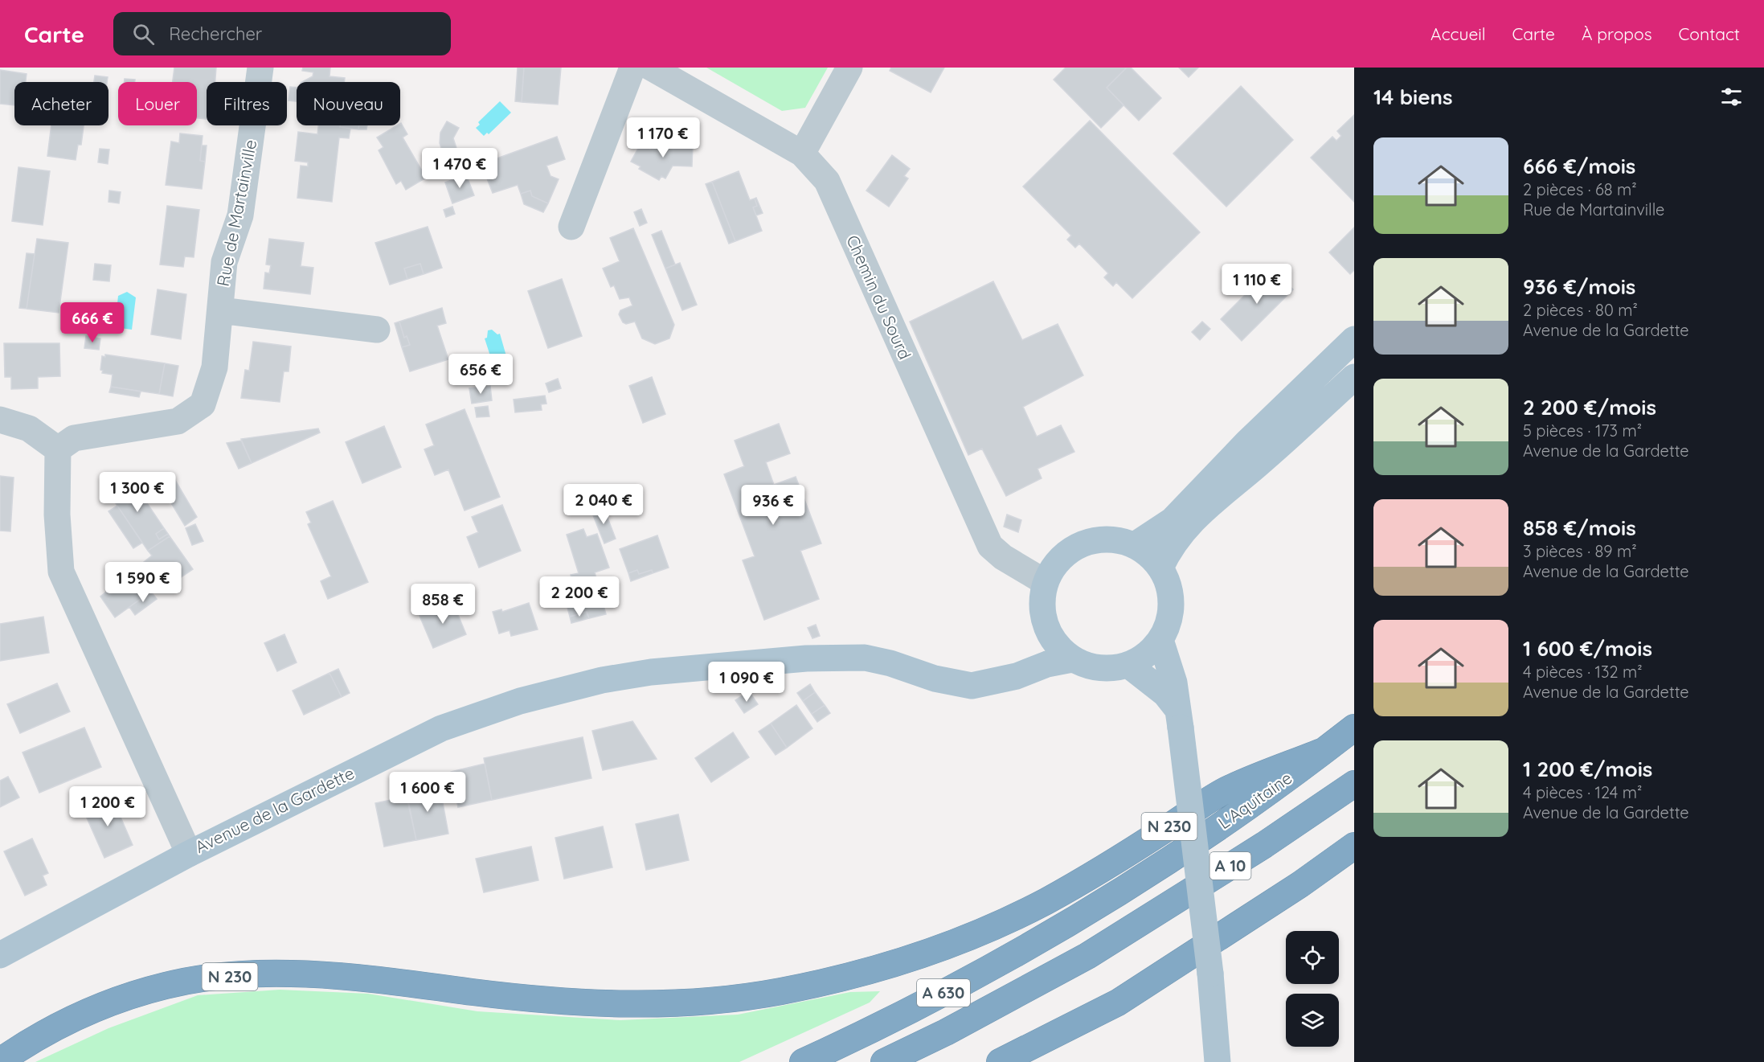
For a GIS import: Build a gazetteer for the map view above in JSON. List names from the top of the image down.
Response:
{
  "streets": {
    "highway": [
      "L'Aquitaine",
      "N 230",
      "A 10",
      "A 630"
    ],
    "main road": ["Avenue de la Gardette"],
    "street": ["Rue de Martainville", "Chemin du Sourd"]
  },
  "crossings": [
    ["Chemin du Sourd", "Avenue de la Gardette"],
    ["L'Aquitaine", "N 230"],
    ["L'Aquitaine", "A 630"],
    ["A 10", "A 630"]
  ],
  "page": {
    "header": "Carte",
    "search": "Rechercher",
    "nav": [
      "Accueil",
      "Carte",
      "À propos",
      "Contact"
    ],
    "heading": "14 biens",
    "chip": [
      "Acheter",
      "Louer",
      "Filtres",
      "Nouveau"
    ],
    "price": [
      "1 170 €",
      "1 470 €",
      "1 110 €",
      "666 €",
      "656 €",
      "1 300 €",
      "2 040 €",
      "936 €",
      "1 590 €",
      "2 200 €",
      "858 €",
      "1 090 €",
      "1 600 €",
      "1 200 €"
    ],
    "list": [
      {
        "name": "666 €/mois",
        "note": "2 pièces · 68 m² · Rue de Martainville"
      },
      {
        "name": "936 €/mois",
        "note": "2 pièces · 80 m² · Avenue de la Gardette"
      },
      {
        "name": "2 200 €/mois",
        "note": "5 pièces · 173 m² · Avenue de la Gardette"
      },
      {
        "name": "858 €/mois",
        "note": "3 pièces · 89 m² · Avenue de la Gardette"
      },
      {
        "name": "1 600 €/mois",
        "note": "4 pièces · 132 m² · Avenue de la Gardette"
      },
      {
        "name": "1 200 €/mois",
        "note": "4 pièces · 124 m² · Avenue de la Gardette"
      }
    ]
  }
}
